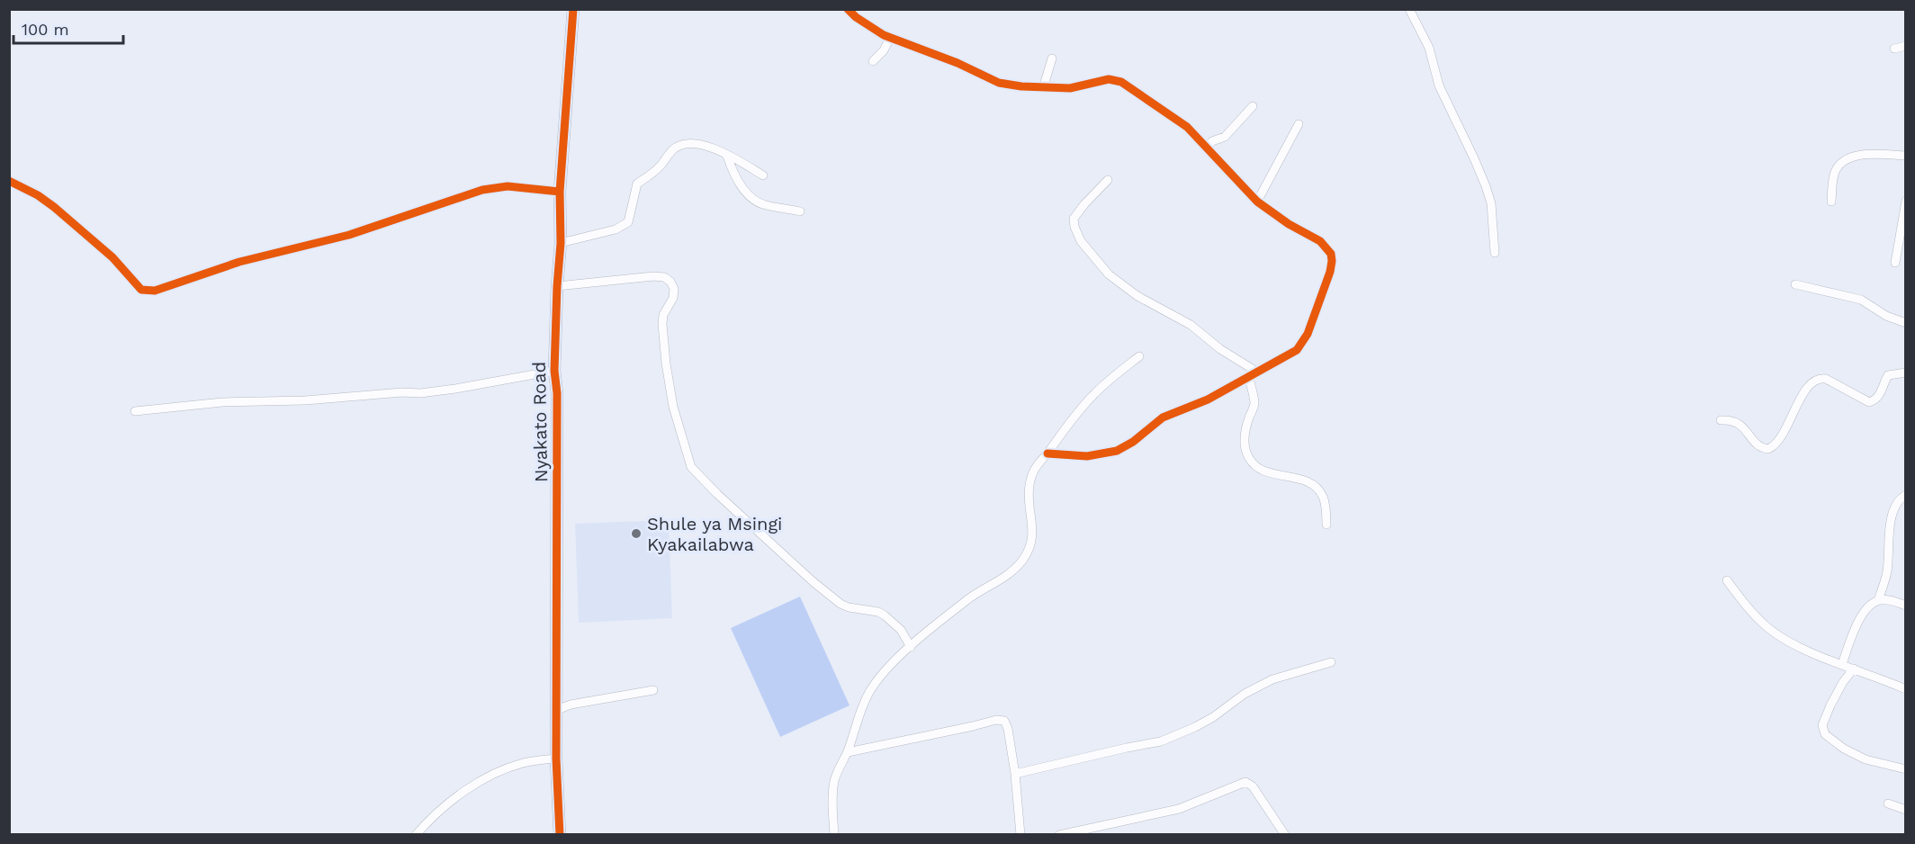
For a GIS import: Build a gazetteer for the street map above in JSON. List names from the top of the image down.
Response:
{
  "streets": {
    "street": ["Nyakato Road"]
  },
  "places": ["Shule ya Msingi Kyakailabwa"],
  "scale_bar": "100 m"
}
